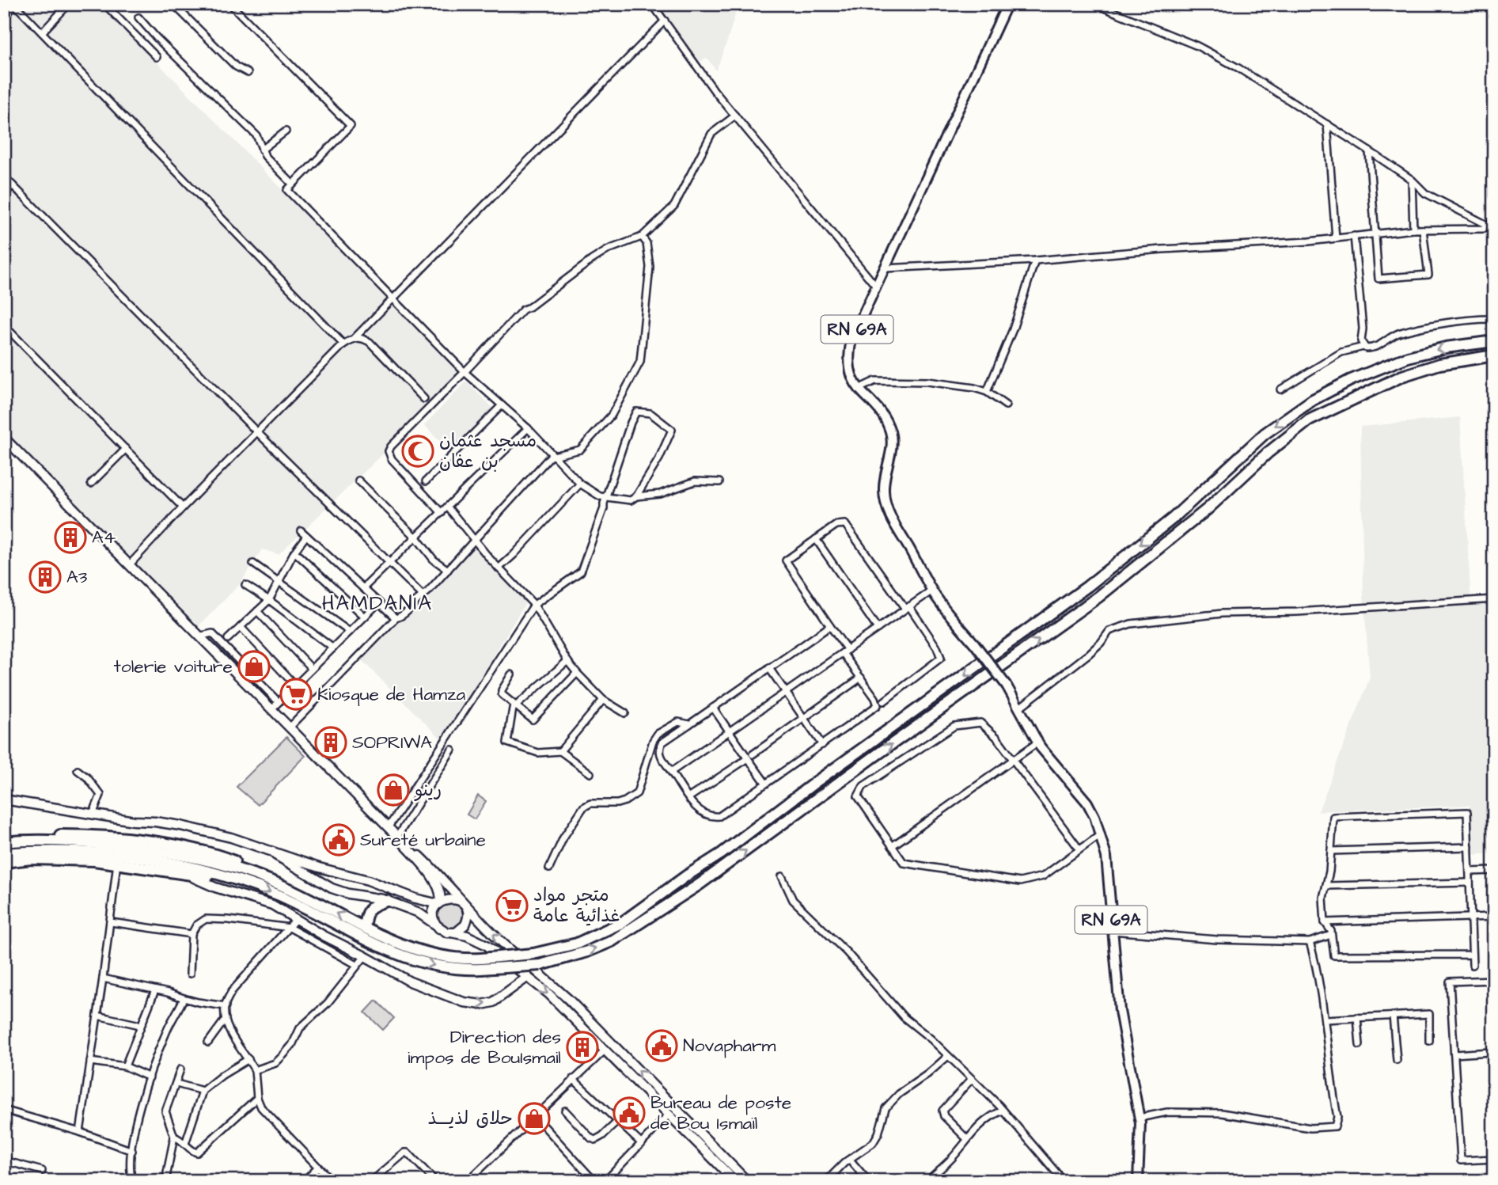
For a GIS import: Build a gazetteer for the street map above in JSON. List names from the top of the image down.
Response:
{
  "streets": {
    "main road": ["RN 69A"]
  },
  "districts": ["HAMDANIA"],
  "places": {
    "mosque": ["مسجد عثمان بن عفان"],
    "building": [
      "A4",
      "A3",
      "SOPRIWA",
      "Direction des impos de BouIsmail"
    ],
    "shop": ["tolerie voiture", "رينو", "حلاق لذيـــذ"],
    "supermarket": ["Kiosque de Hamza", "متجر مواد غذائية عامة"],
    "public building": ["Sureté urbaine", "Novapharm", "Bureau de poste de Bou Ismaïl"]
  }
}
